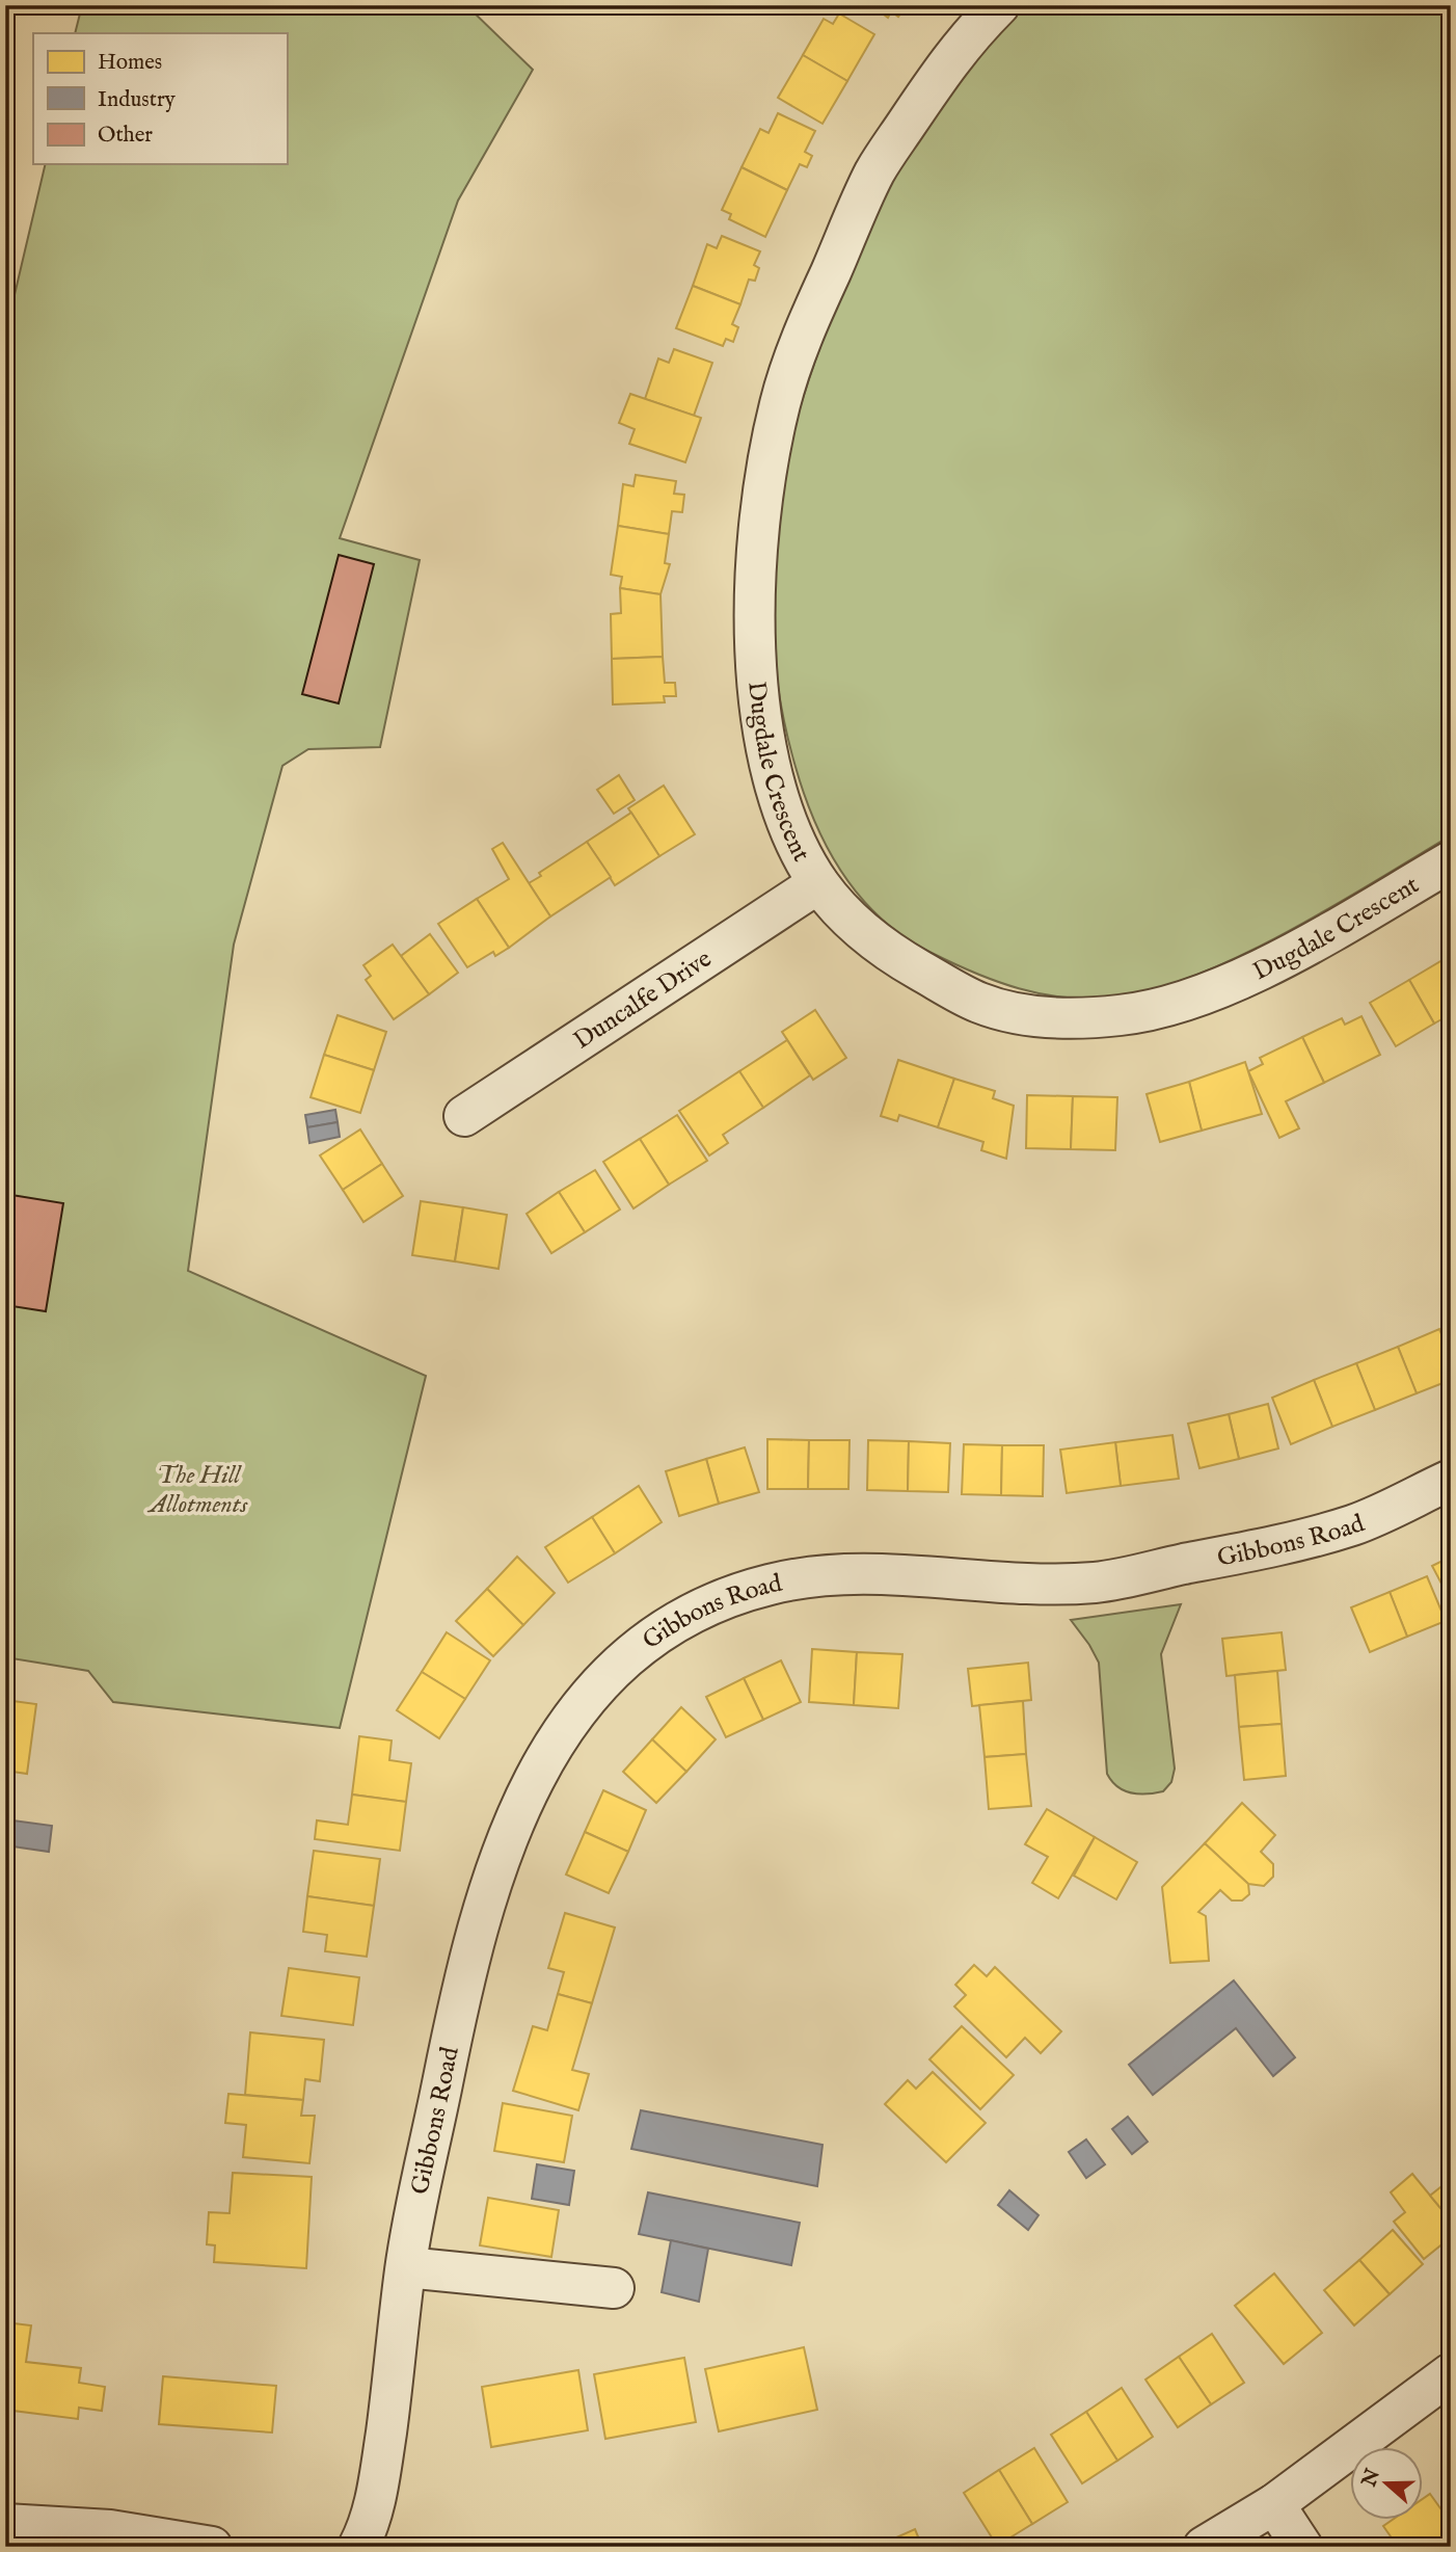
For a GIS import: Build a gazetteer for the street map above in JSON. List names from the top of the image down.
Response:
{
  "streets": {
    "street": ["Dugdale Crescent", "Duncalfe Drive", "Gibbons Road"]
  },
  "crossings": [
    ["Dugdale Crescent", "Duncalfe Drive"]
  ],
  "parks": ["The Hill Allotments"],
  "legend": ["Homes", "Industry", "Other"],
  "north": "left"
}
